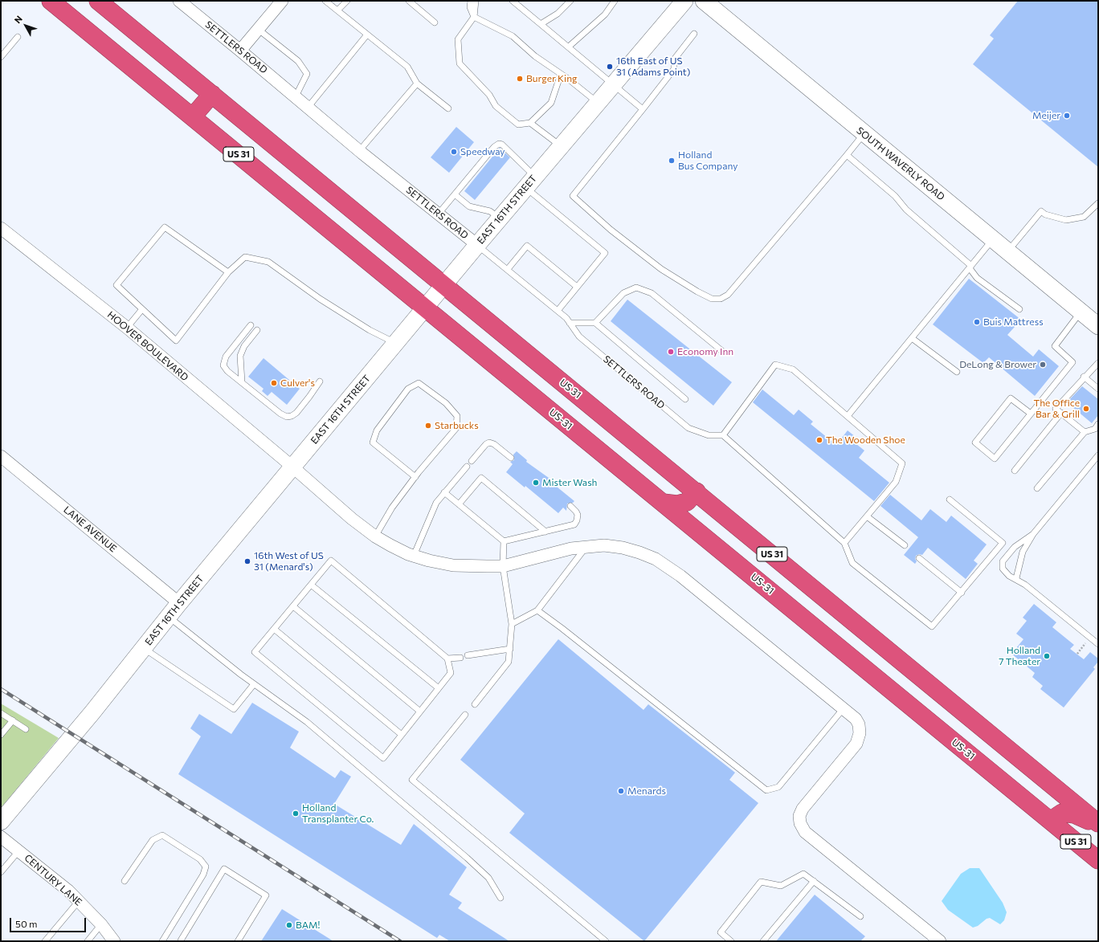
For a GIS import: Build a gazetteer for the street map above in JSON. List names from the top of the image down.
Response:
{
  "streets": {
    "highway": ["US 31", "US-31"],
    "main road": ["SOUTH WAVERLY ROAD", "EAST 16TH STREET"],
    "street": [
      "SETTLERS ROAD",
      "HOOVER BOULEVARD",
      "LANE AVENUE",
      "CENTURY LANE"
    ]
  },
  "crossings": [
    ["SETTLERS ROAD", "EAST 16TH STREET"],
    ["US 31", "EAST 16TH STREET"],
    ["US 31", "US-31"],
    ["EAST 16TH STREET", "HOOVER BOULEVARD"],
    ["EAST 16TH STREET", "US-31"],
    ["EAST 16TH STREET", "LANE AVENUE"]
  ],
  "places": [
    "16th East of US 31 (Adams Point)",
    "Burger King",
    "Meijer",
    "Speedway",
    "Holland Bus Company",
    "Buis Mattress",
    "Economy Inn",
    "DeLong & Brower",
    "Culver's",
    "The Office Bar & Grill",
    "Starbucks",
    "The Wooden Shoe",
    "Mister Wash",
    "16th West of US 31 (Menard's)",
    "Holland 7 Theater",
    "Menards",
    "Holland Transplanter Co.",
    "BAM!"
  ],
  "scale_bar": "50 m",
  "north": "top left"
}
